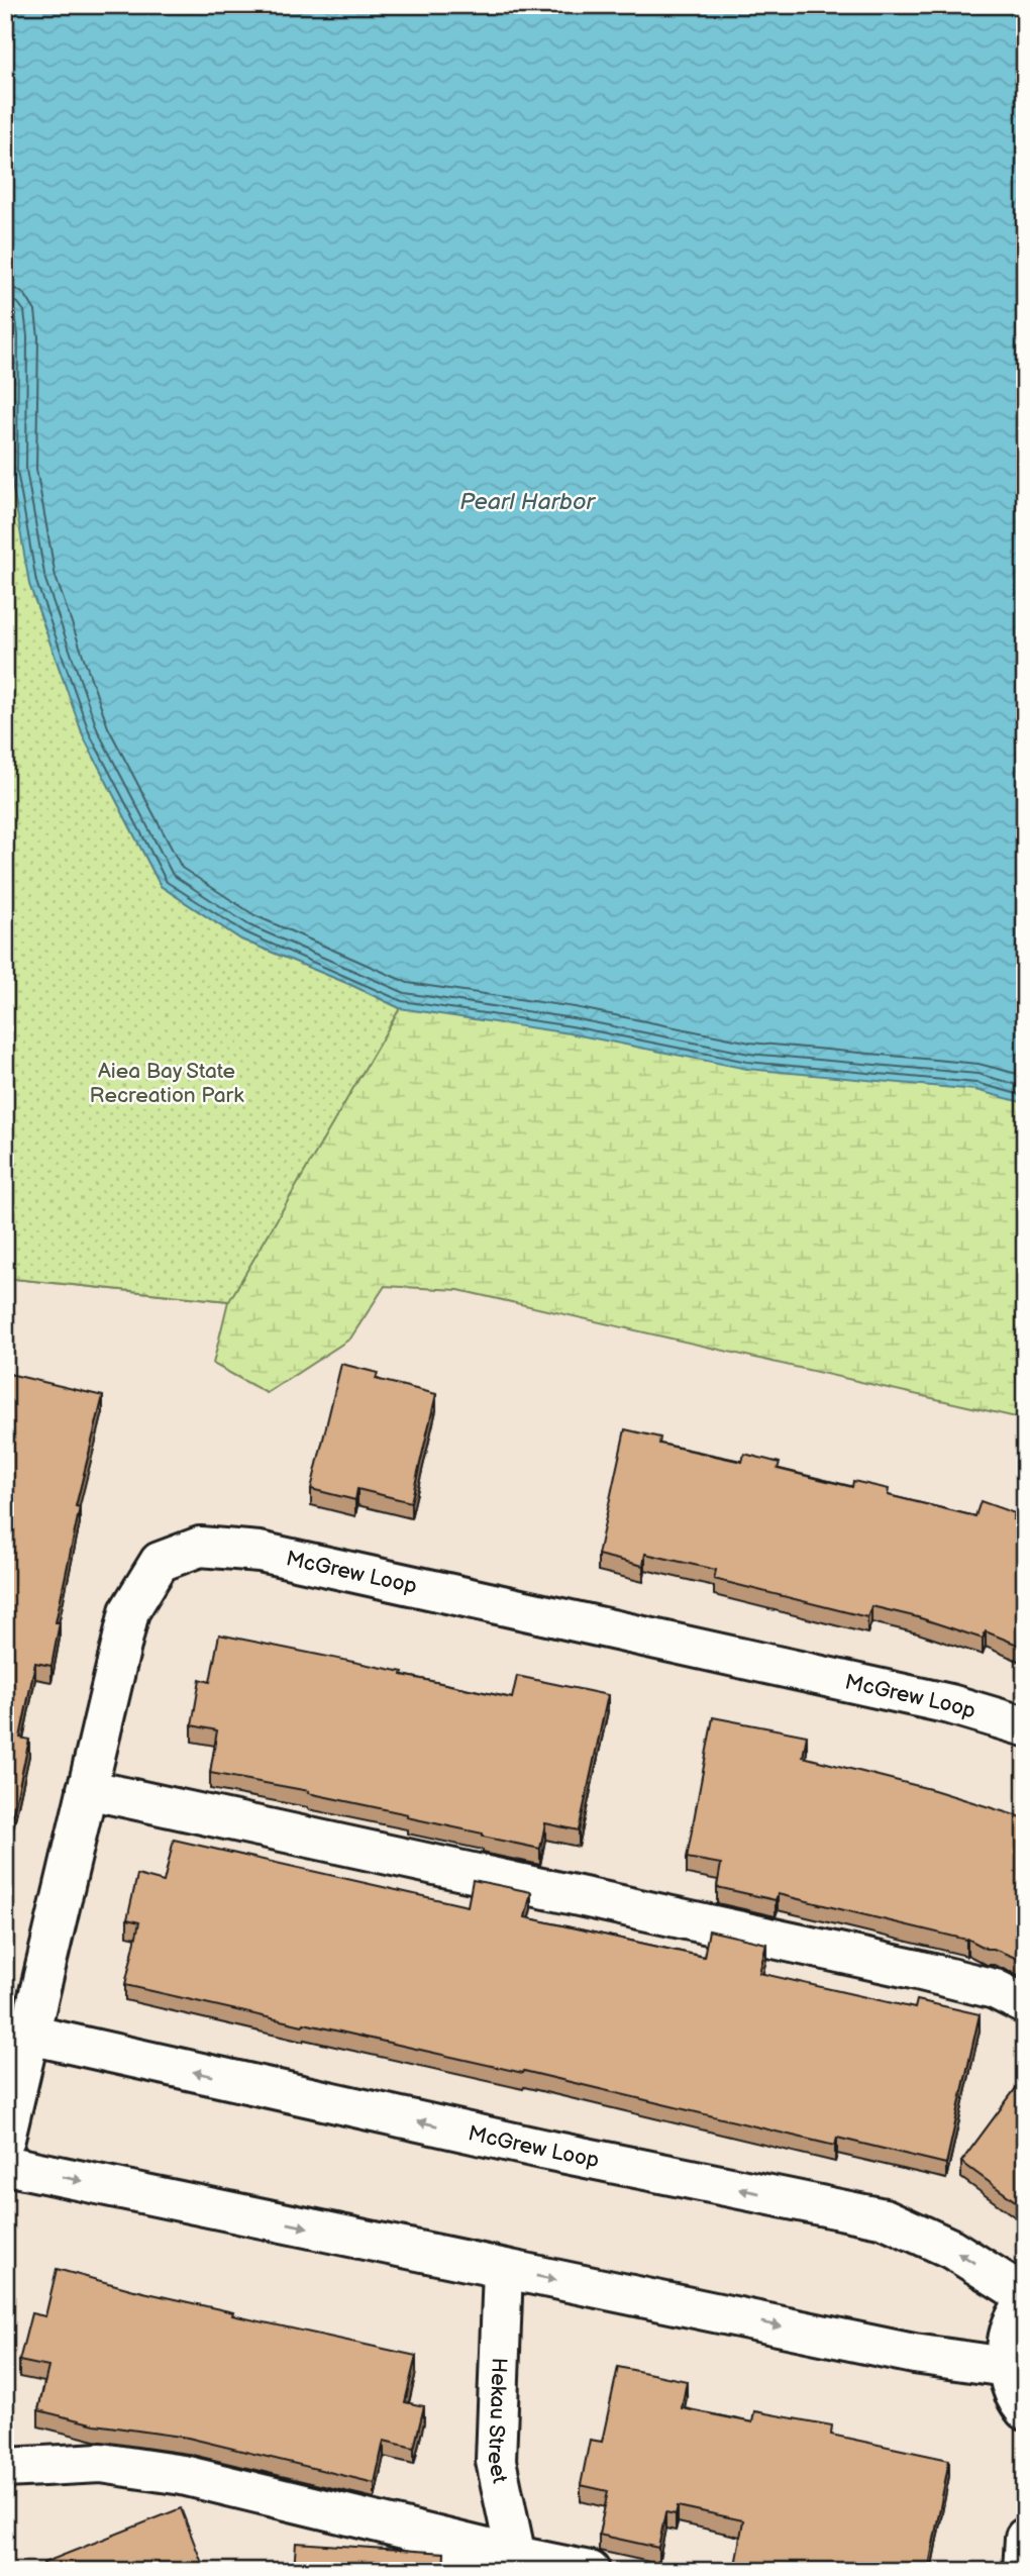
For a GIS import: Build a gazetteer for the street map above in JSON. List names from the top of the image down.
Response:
{
  "streets": {
    "street": ["McGrew Loop", "Hekau Street"]
  },
  "water": ["Pearl Harbor"],
  "parks": ["Aiea Bay State Recreation Park"]
}
